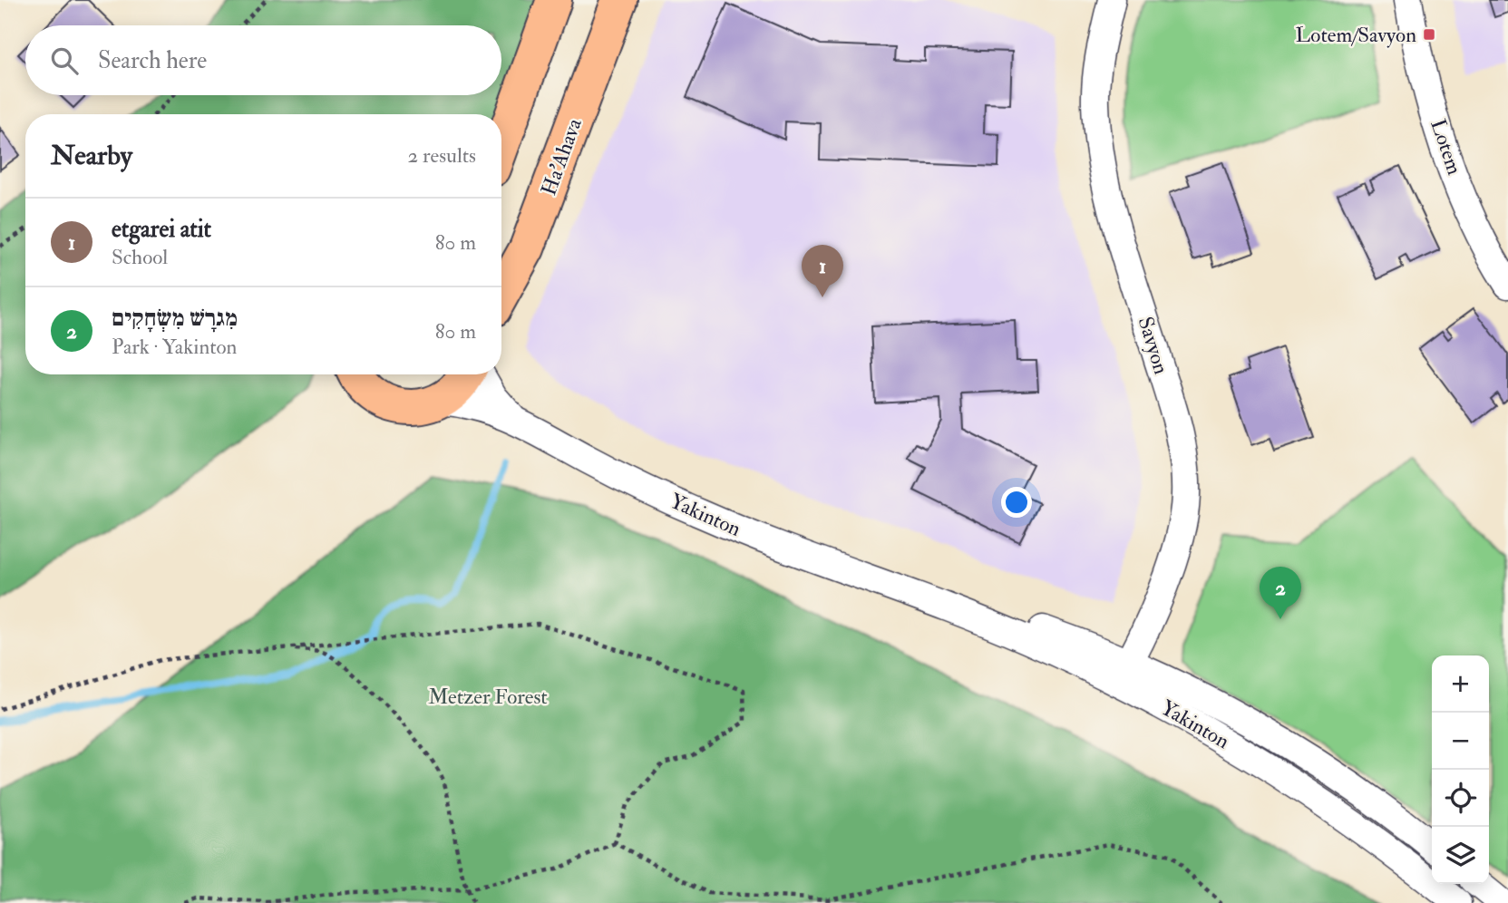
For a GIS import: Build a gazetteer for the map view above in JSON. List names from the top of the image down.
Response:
{
  "streets": {
    "main road": ["Ha'Ahava"],
    "street": ["Lotem", "Savyon", "Yakinton"]
  },
  "crossings": [
    ["Savyon", "Yakinton"]
  ],
  "parks": ["Metzer Forest"],
  "places": {
    "transit": ["Lotem/Savyon"]
  },
  "page": {
    "search": "Search here",
    "heading": ["Nearby", "2 results"],
    "list": [
      {
        "mark": "1",
        "name": "etgarei atit",
        "note": "School",
        "value": "80 m"
      },
      {
        "mark": "2",
        "name": "מִגרָשׁ מִשְׂחָקִים",
        "note": "Park · Yakinton",
        "value": "80 m"
      }
    ],
    "pins": ["1", "2"],
    "map_buttons": ["+", "−"]
  }
}
